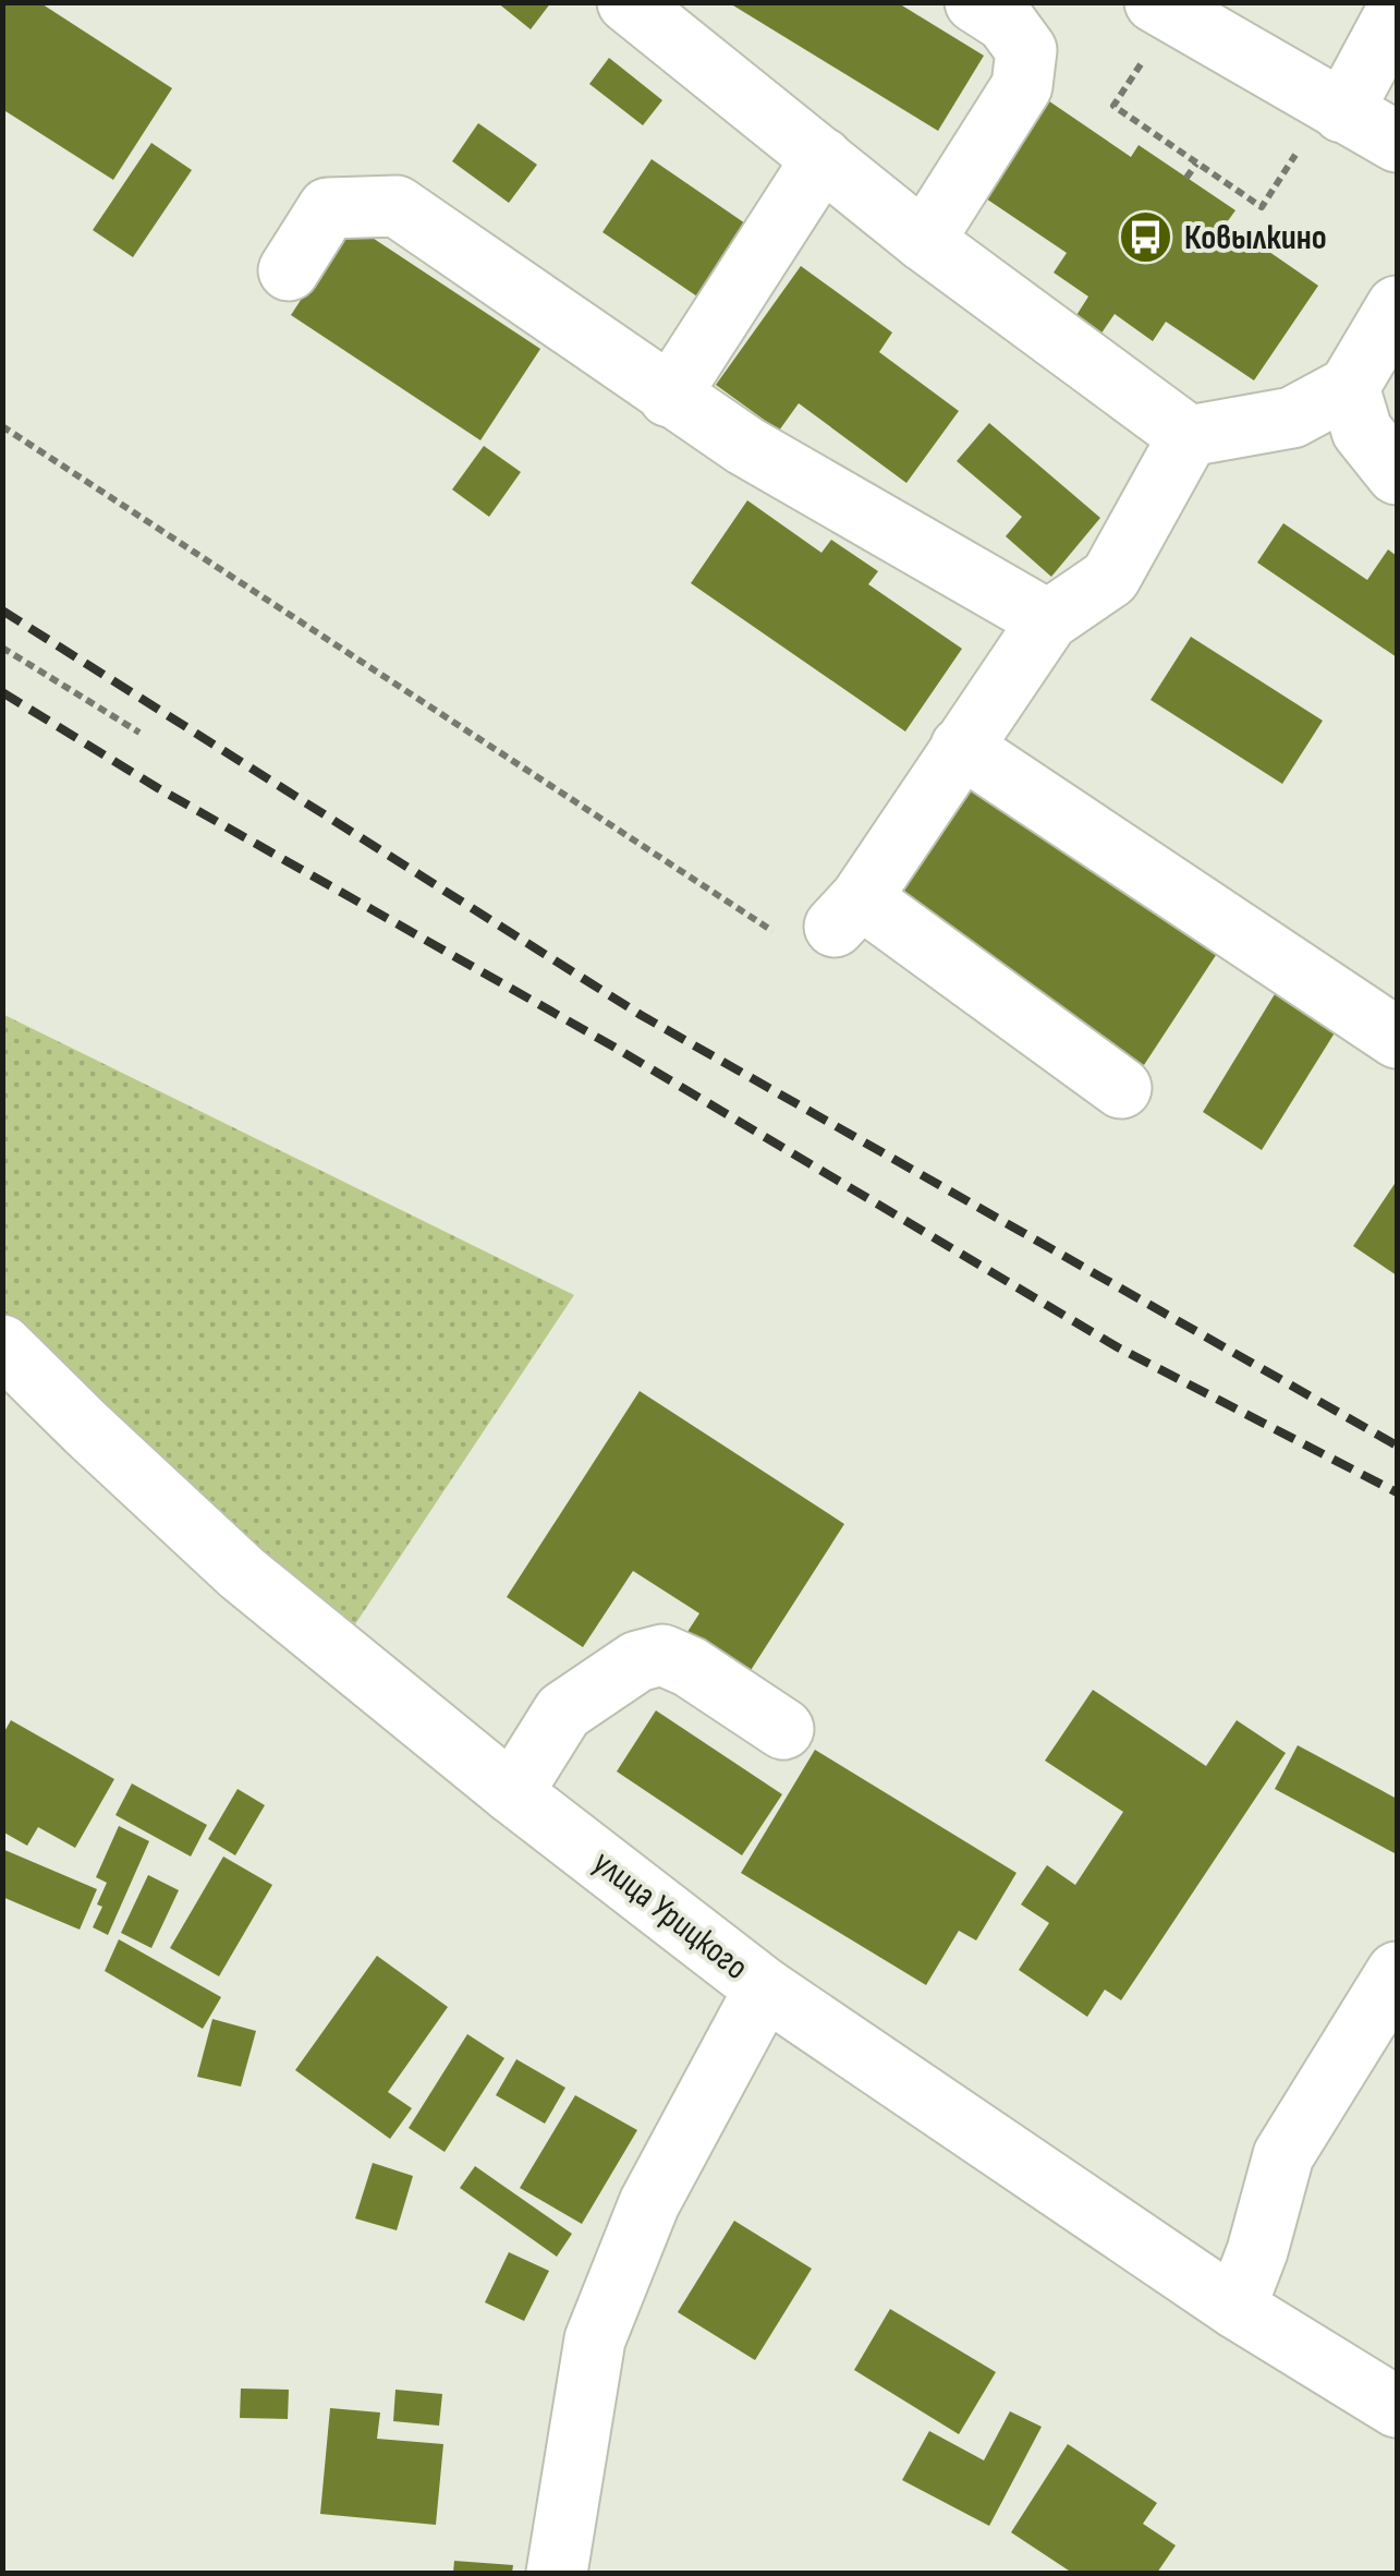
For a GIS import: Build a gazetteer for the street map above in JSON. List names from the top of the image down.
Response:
{
  "streets": {
    "street": ["улица Урицкого"]
  },
  "places": {
    "bus stop": ["Ковылкино"]
  }
}
